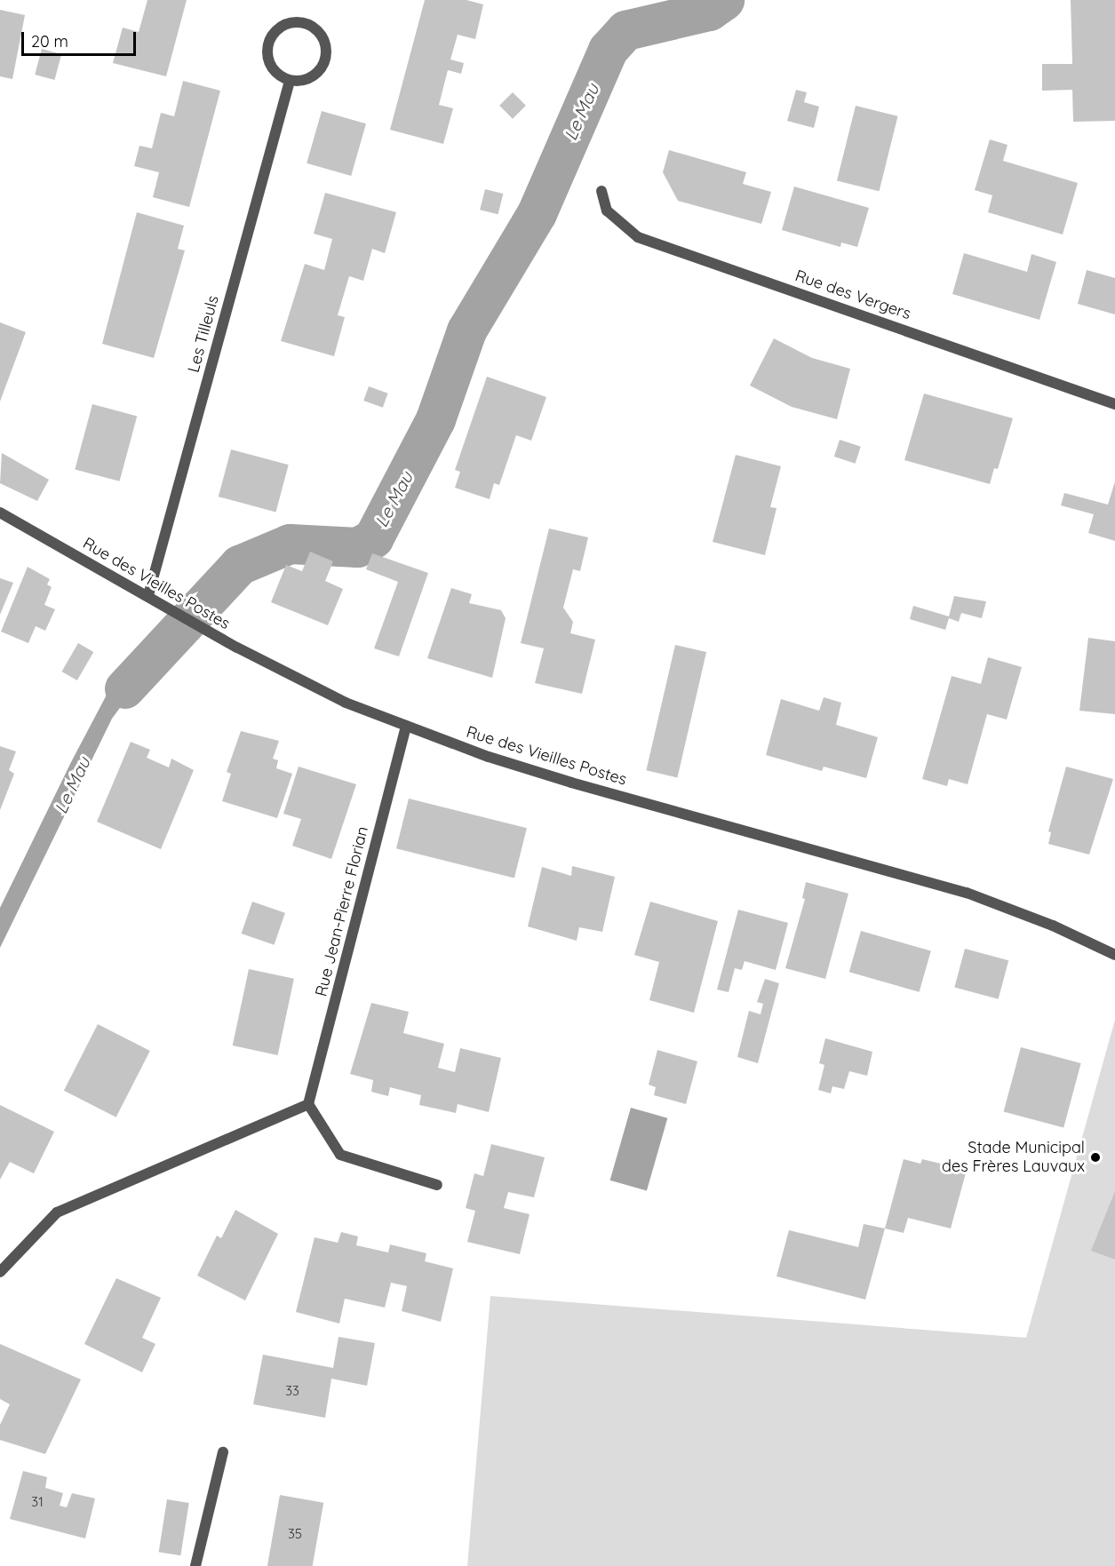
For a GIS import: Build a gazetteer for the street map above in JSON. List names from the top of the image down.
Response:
{
  "streets": {
    "street": [
      "Rue des Vergers",
      "Les Tilleuls",
      "Rue des Vieilles Postes",
      "Rue Jean-Pierre Florian"
    ]
  },
  "crossings": [
    ["Les Tilleuls", "Rue des Vieilles Postes"],
    ["Rue des Vieilles Postes", "Rue Jean-Pierre Florian"]
  ],
  "water": ["Le Mau"],
  "places": ["Stade Municipal des Frères Lauvaux"],
  "house_numbers": ["33", "31", "35"],
  "scale_bar": "20 m"
}
